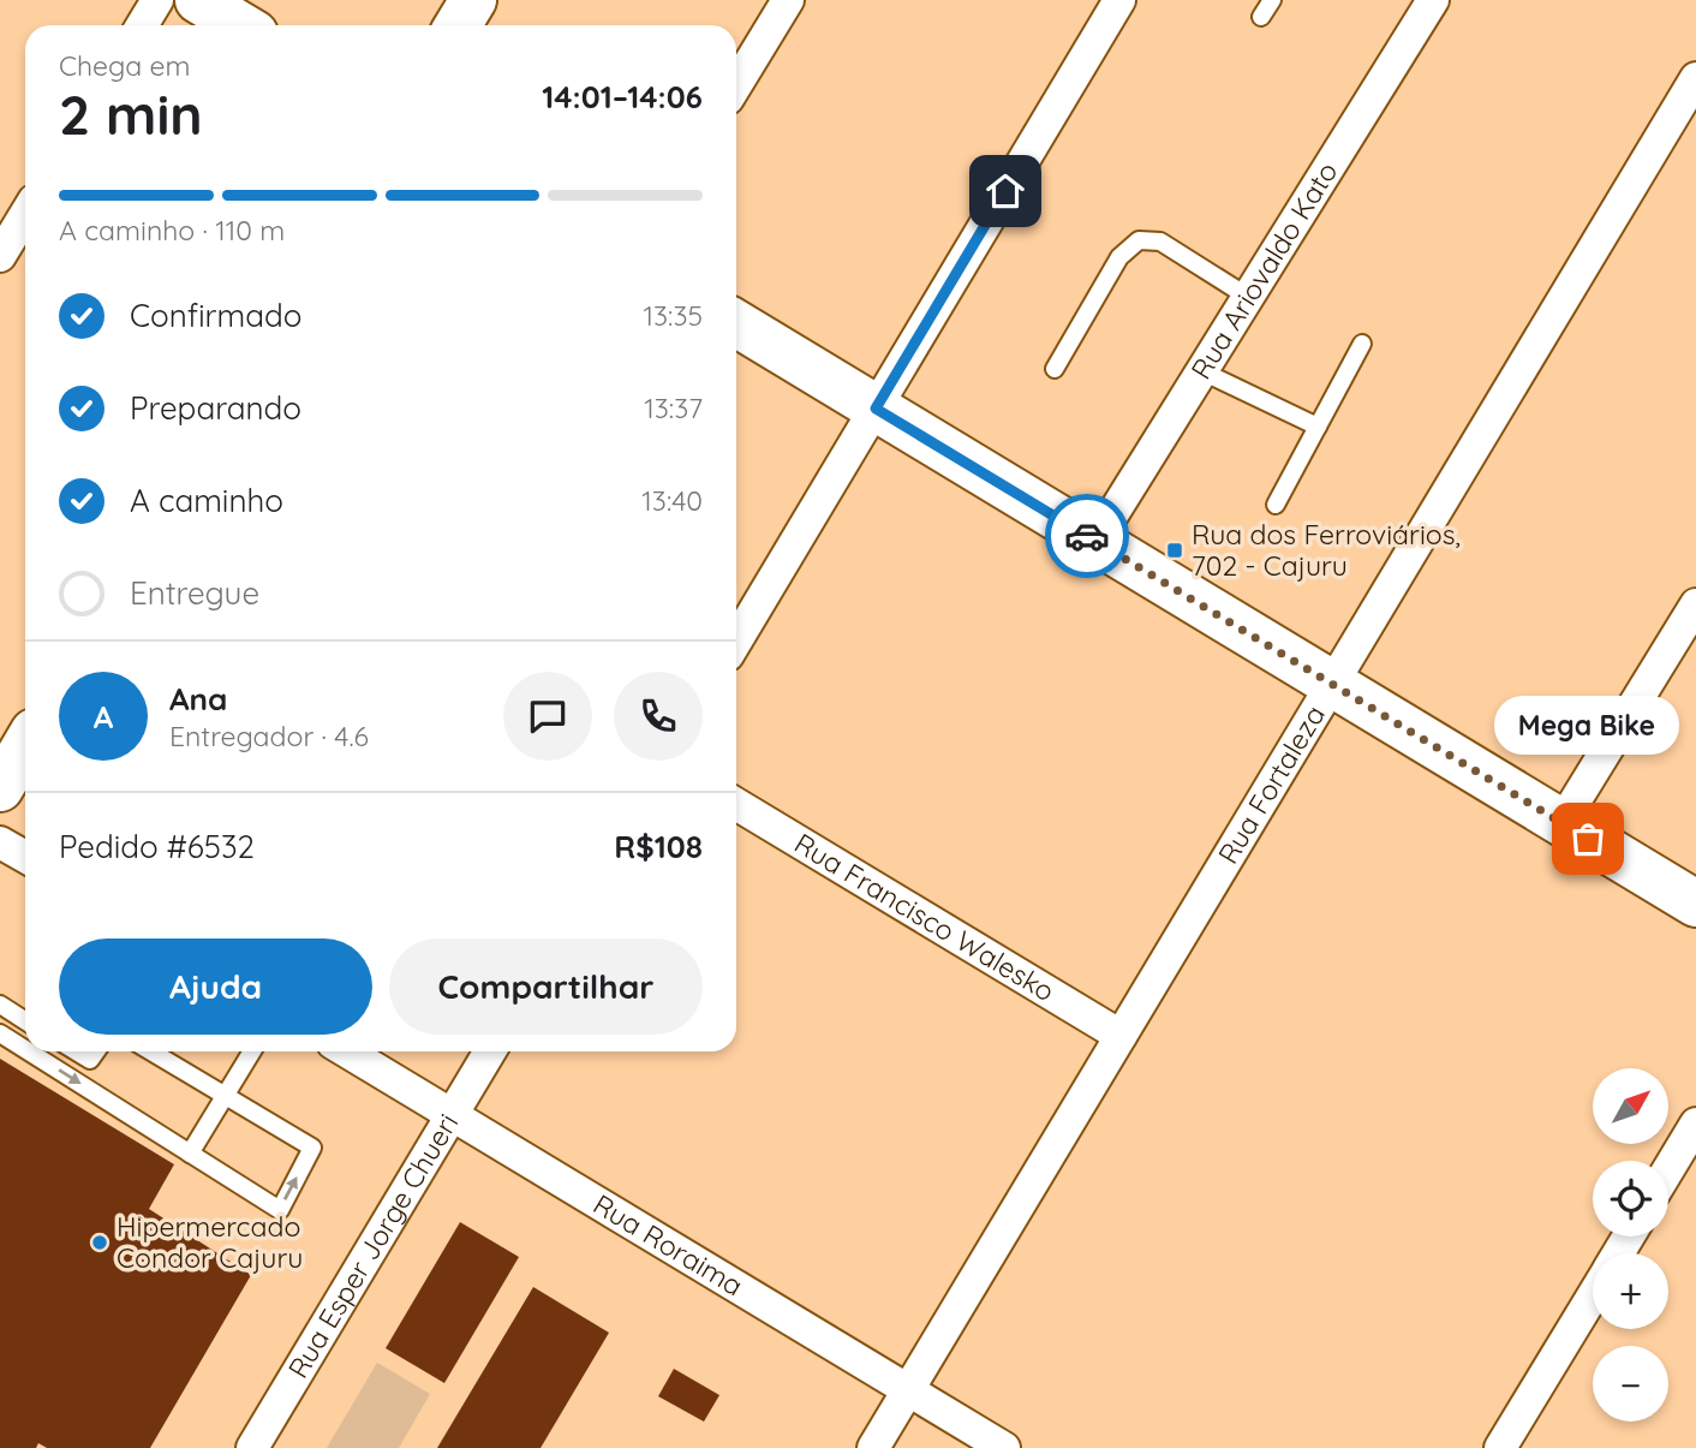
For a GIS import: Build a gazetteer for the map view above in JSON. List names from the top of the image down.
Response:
{
  "streets": {
    "street": [
      "Rua Ariovaldo Kato",
      "Rua Fortaleza",
      "Rua Francisco Walesko",
      "Rua Esper Jorge Chueri",
      "Rua Roraima"
    ]
  },
  "crossings": [
    ["Rua Fortaleza", "Rua Francisco Walesko"],
    ["Rua Fortaleza", "Rua Roraima"],
    ["Rua Esper Jorge Chueri", "Rua Roraima"]
  ],
  "places": {
    "transit": ["Rua dos Ferroviários, 702 - Cajuru"],
    "other": ["Mega Bike", "Hipermercado Condor Cajuru"]
  },
  "north": "top right",
  "page": {
    "heading": ["2 min", "Chega em", "14:01–14:06"],
    "panel": [
      "Ana",
      "Entregador · 4.6",
      "Pedido #6532",
      "R$108"
    ],
    "bar": "A caminho · 110 m",
    "list": [
      ["Confirmado", "13:35"],
      ["Preparando", "13:37"],
      ["A caminho", "13:40"],
      "Entregue"
    ],
    "round": "A",
    "bubble": "Mega Bike",
    "buttons": ["Ajuda", "Compartilhar"],
    "map_buttons": ["+", "−"]
  }
}
